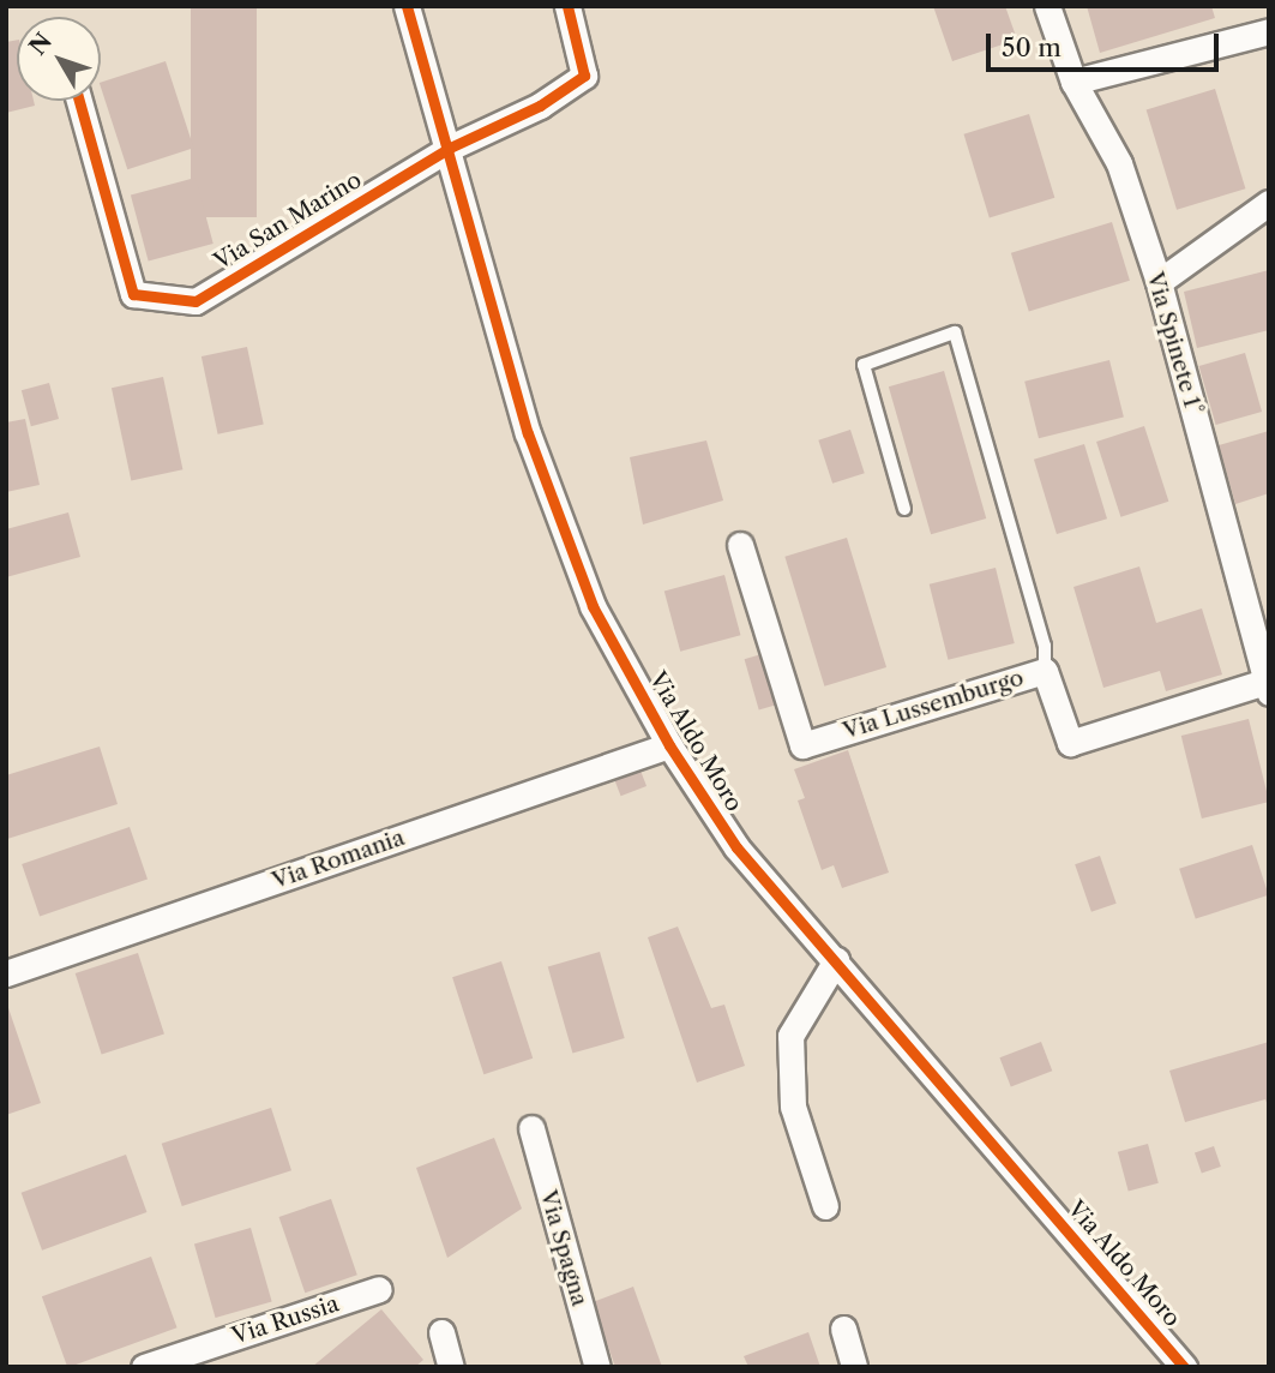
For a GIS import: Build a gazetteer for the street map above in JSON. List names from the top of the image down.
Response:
{
  "streets": {
    "street": [
      "Via San Marino",
      "Via Spinete 1°",
      "Via Lussemburgo",
      "Via Aldo Moro",
      "Via Romania",
      "Via Spagna",
      "Via Russia"
    ]
  },
  "crossings": [
    ["Via San Marino", "Via Aldo Moro"],
    ["Via Spinete 1°", "Via Lussemburgo"],
    ["Via Aldo Moro", "Via Romania"]
  ],
  "scale_bar": "50 m",
  "north": "top left"
}
